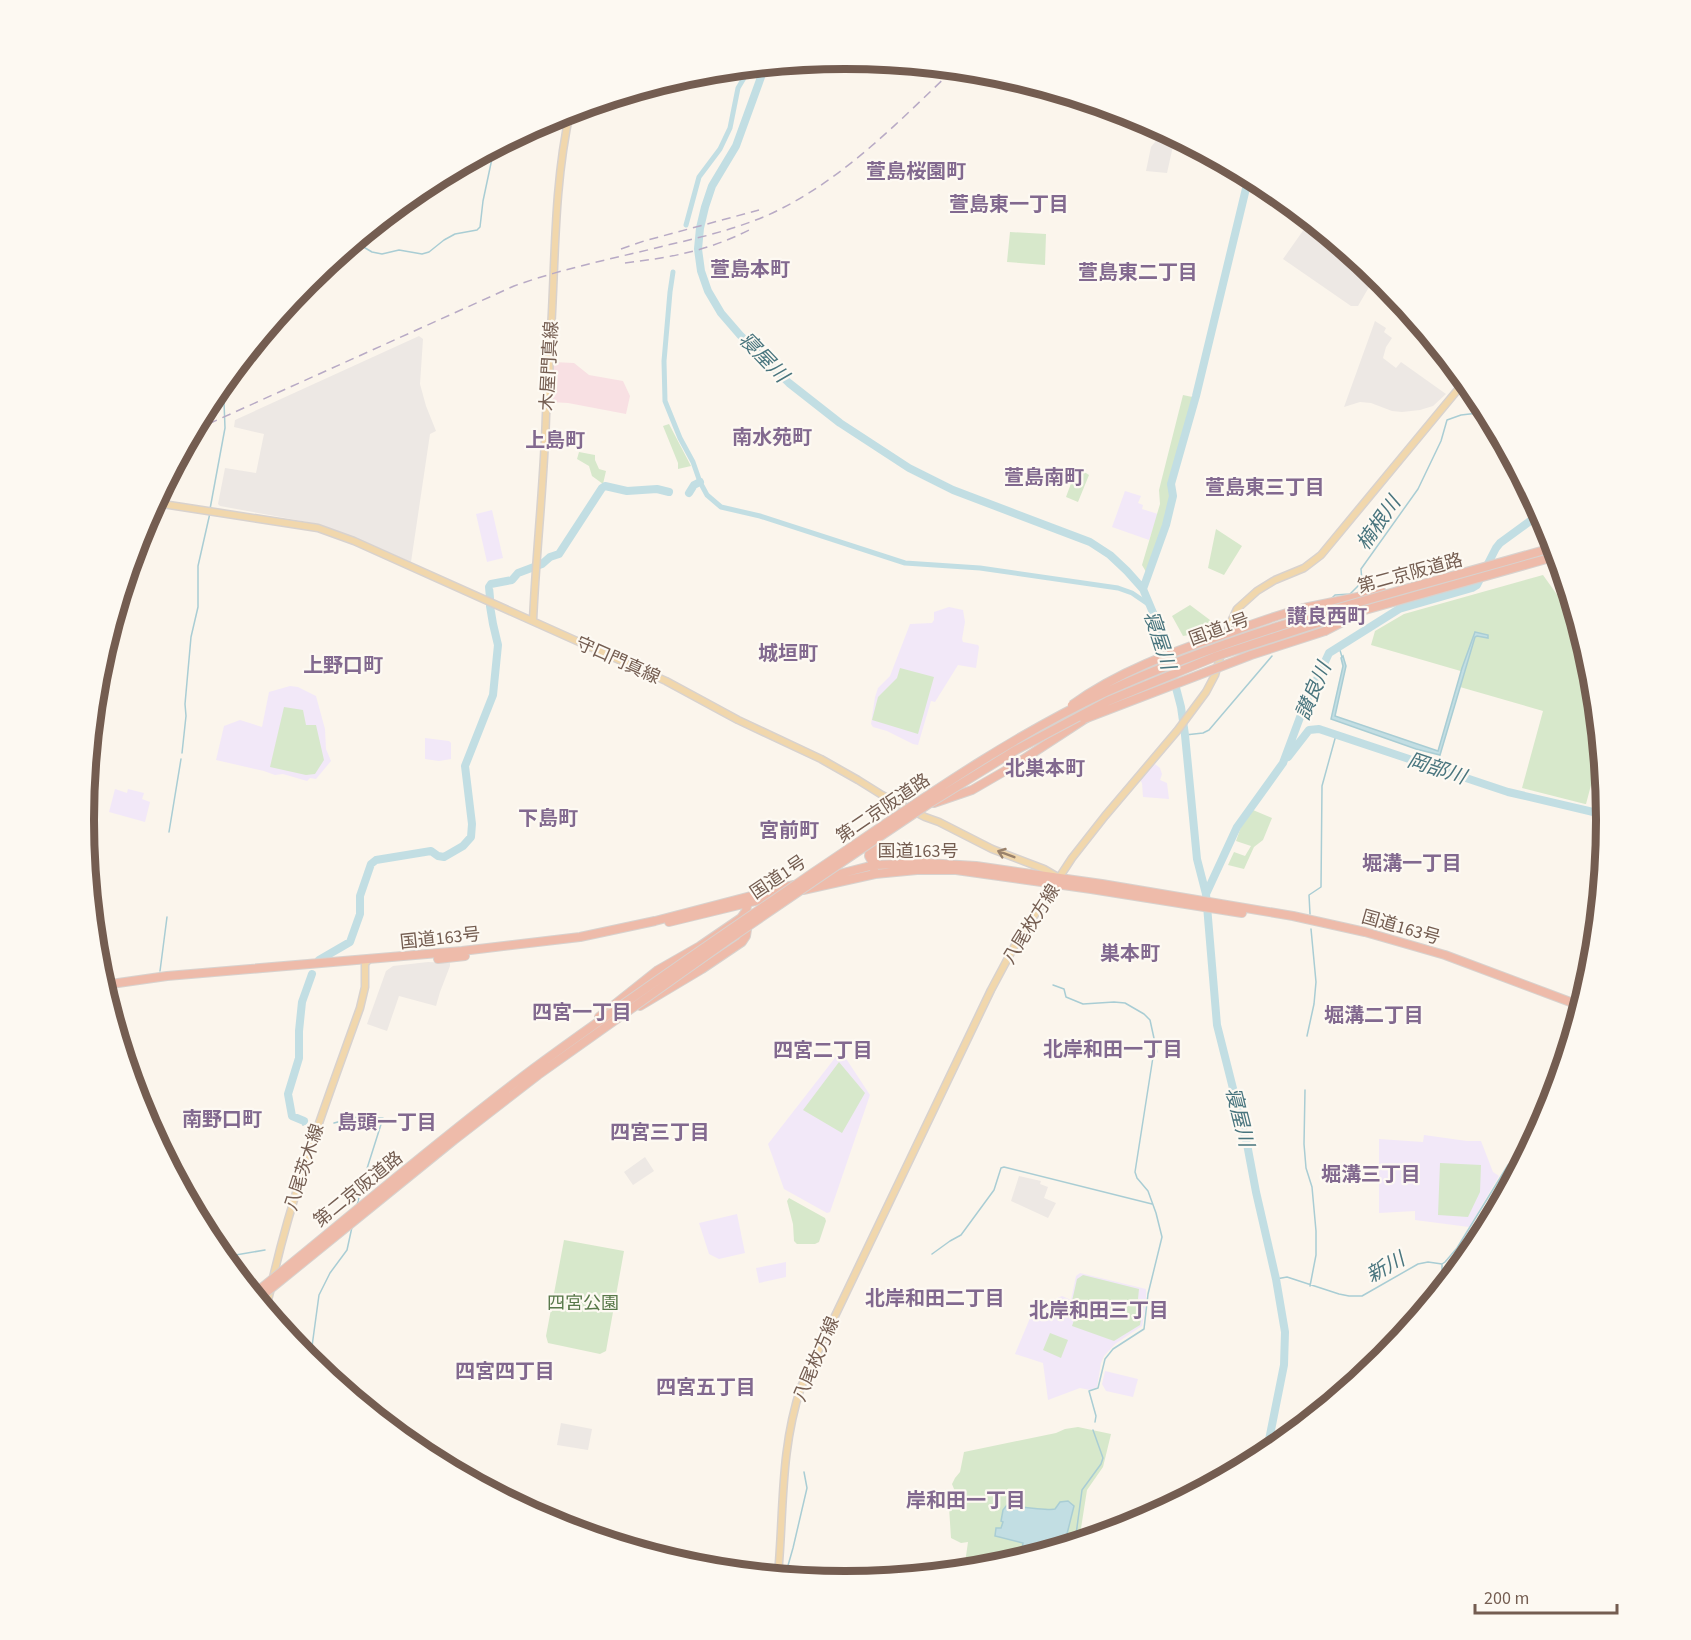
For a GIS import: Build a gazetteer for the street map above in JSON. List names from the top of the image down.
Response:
{
  "streets": {
    "highway": ["第二京阪道路", "国道1号", "国道163号"],
    "main road": [
      "木屋門真線",
      "守口門真線",
      "八尾枚方線",
      "八尾茨木線"
    ]
  },
  "crossings": [
    ["木屋門真線", "守口門真線"],
    ["国道1号", "八尾枚方線"],
    ["国道1号", "八尾茨木線"],
    ["守口門真線", "国道163号"],
    ["国道163号", "八尾枚方線"],
    ["国道163号", "八尾茨木線"]
  ],
  "districts": [
    "萱島桜園町",
    "萱島東一丁目",
    "萱島本町",
    "萱島東二丁目",
    "南水苑町",
    "上島町",
    "萱島南町",
    "萱島東三丁目",
    "讃良西町",
    "城垣町",
    "上野口町",
    "北巣本町",
    "下島町",
    "宮前町",
    "堀溝一丁目",
    "巣本町",
    "四宮一丁目",
    "堀溝二丁目",
    "北岸和田一丁目",
    "四宮二丁目",
    "南野口町",
    "島頭一丁目",
    "四宮三丁目",
    "堀溝三丁目",
    "北岸和田二丁目",
    "北岸和田三丁目",
    "四宮四丁目",
    "四宮五丁目",
    "岸和田一丁目"
  ],
  "water": [
    "寝屋川",
    "楠根川",
    "讃良川",
    "岡部川",
    "新川"
  ],
  "parks": ["四宮公園"],
  "scale_bar": "200 m"
}
